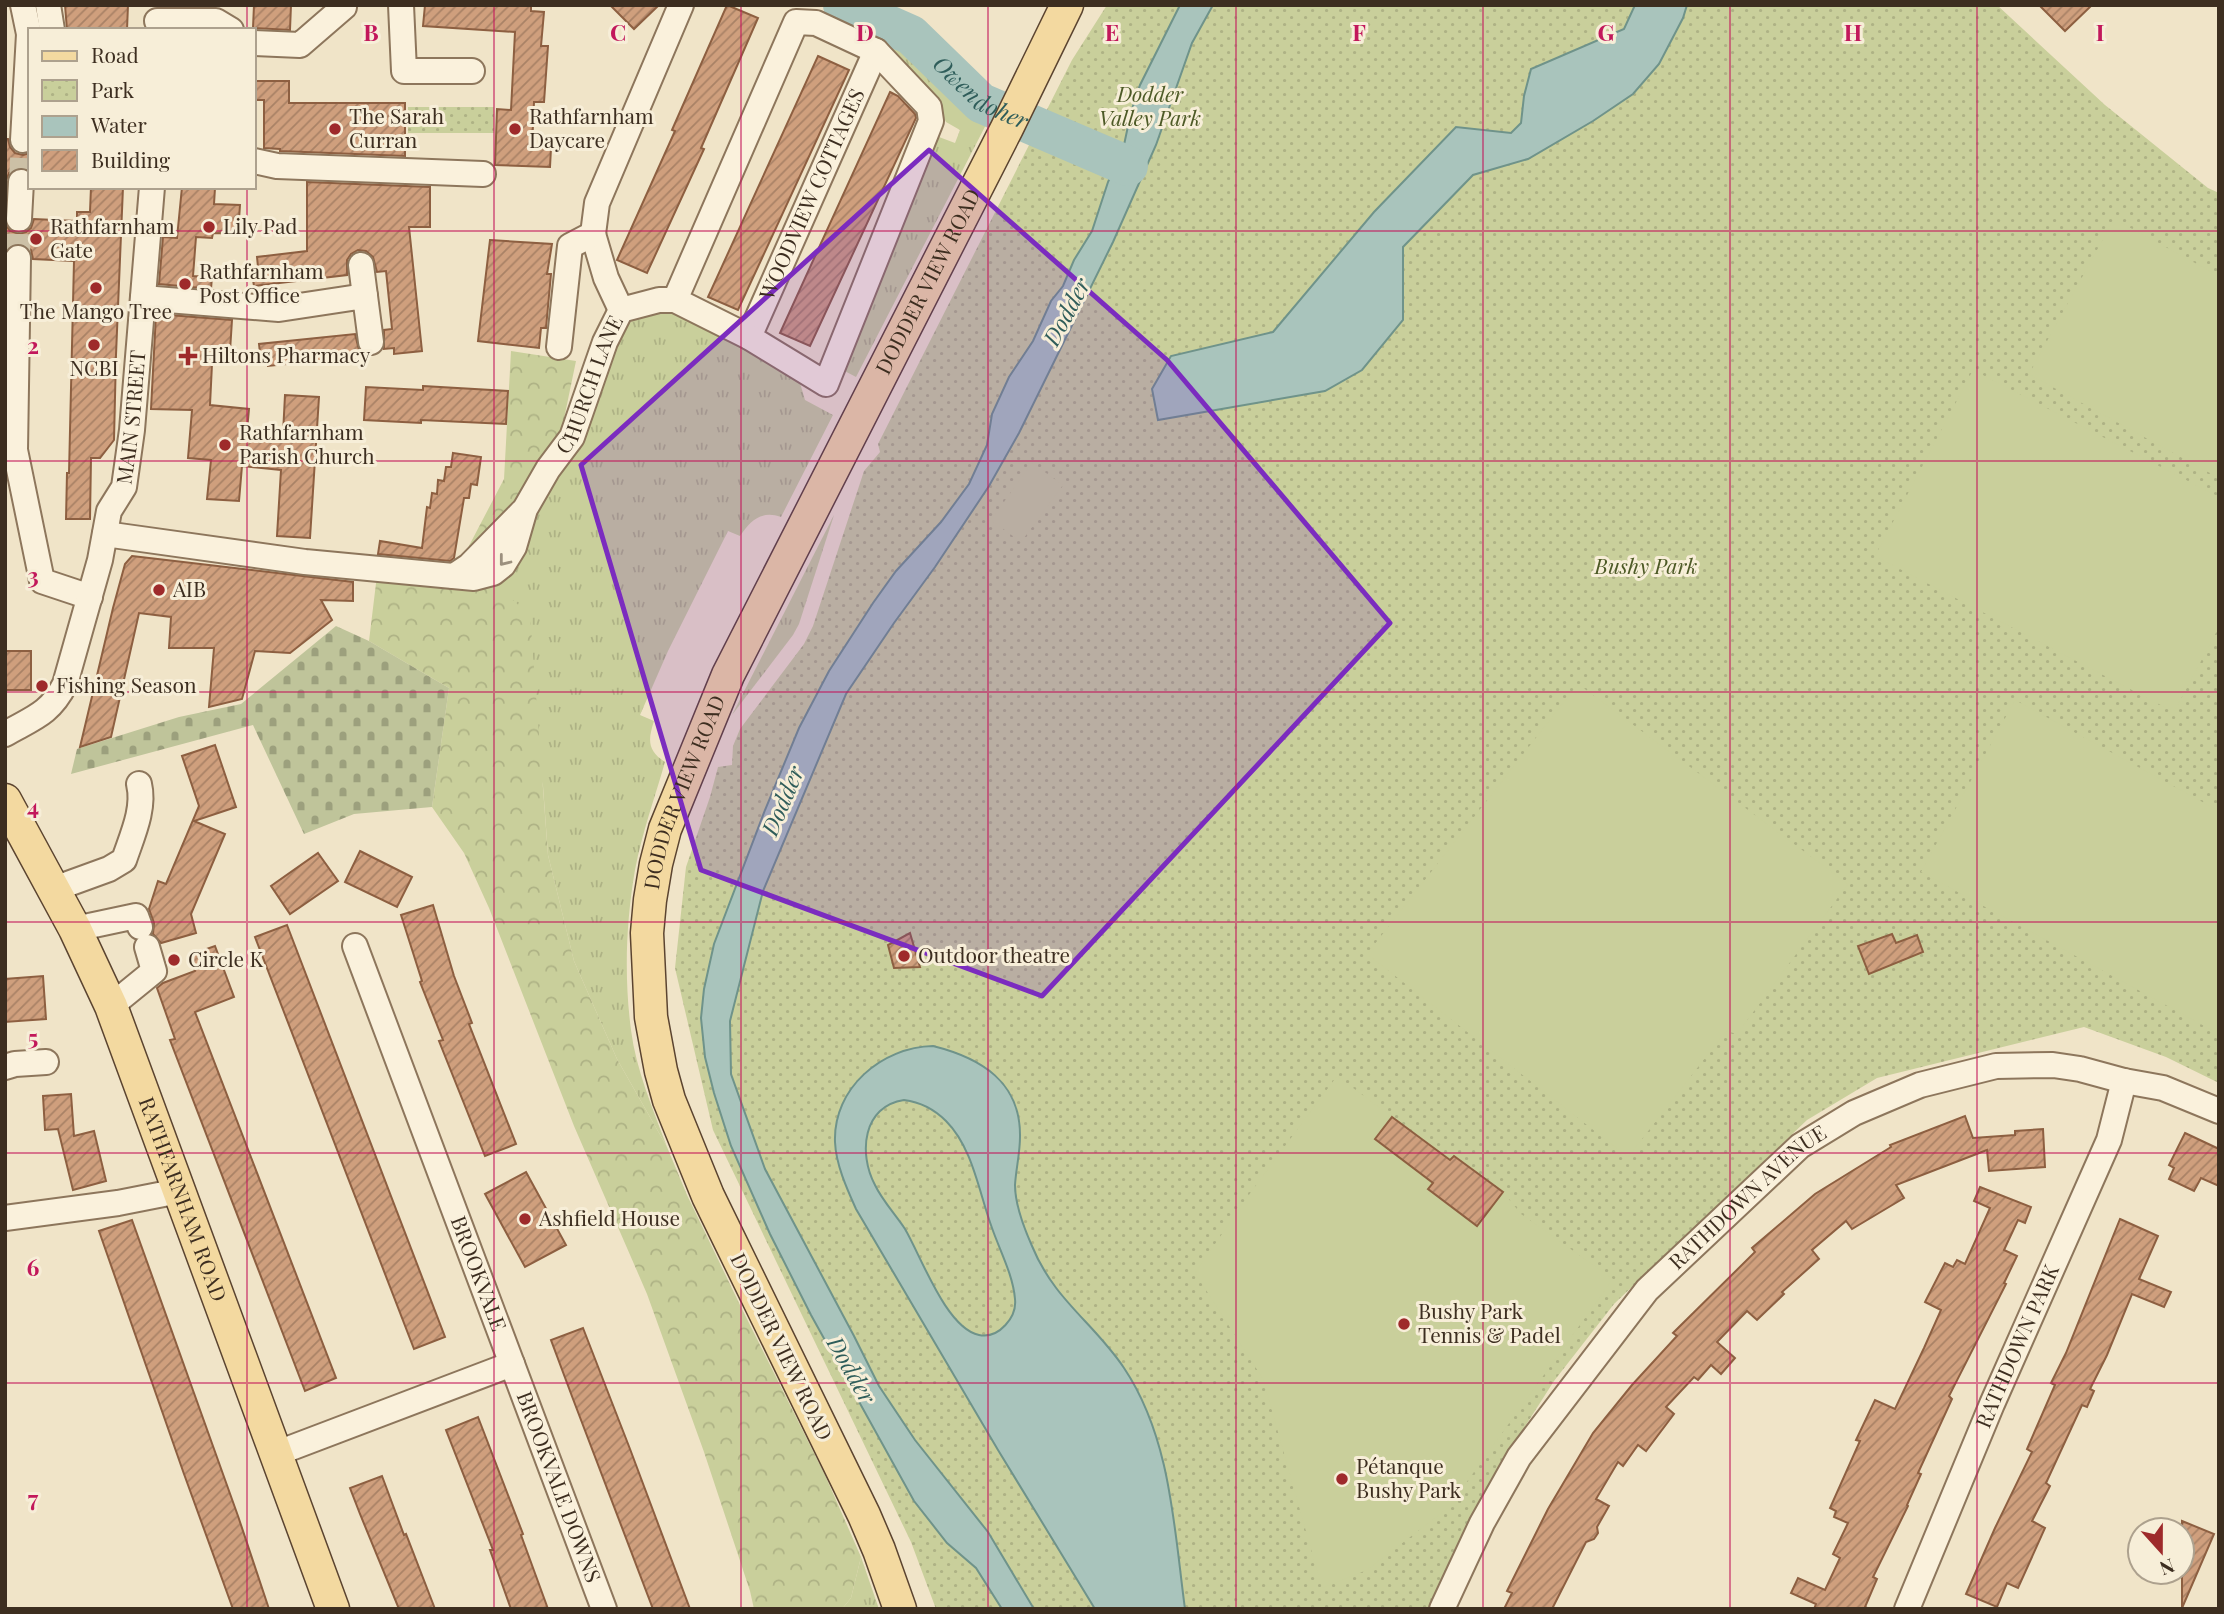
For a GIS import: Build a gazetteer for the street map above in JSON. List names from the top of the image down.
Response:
{
  "streets": {
    "main road": ["DODDER VIEW ROAD", "RATHFARNHAM ROAD"],
    "street": [
      "WOODVIEW COTTAGES",
      "CHURCH LANE",
      "MAIN STREET",
      "RATHDOWN AVENUE",
      "BROOKVALE",
      "RATHDOWN PARK",
      "BROOKVALE DOWNS"
    ]
  },
  "crossings": [
    ["CHURCH LANE", "MAIN STREET"],
    ["RATHDOWN AVENUE", "RATHDOWN PARK"],
    ["BROOKVALE", "BROOKVALE DOWNS"]
  ],
  "water": ["Owendoher", "Dodder"],
  "parks": ["Dodder Valley Park", "Bushy Park"],
  "places": {
    "other": [
      "The Sarah Curran",
      "Rathfarnham Daycare",
      "Lily Pad",
      "Rathfarnham Gate",
      "Rathfarnham Post Office",
      "The Mango Tree",
      "NCBI",
      "Rathfarnham Parish Church",
      "AIB",
      "Fishing Season",
      "Outdoor theatre",
      "Circle K",
      "Ashfield House",
      "Bushy Park Tennis & Padel",
      "Pétanque Bushy Park"
    ],
    "health": ["Hiltons Pharmacy"]
  },
  "legend": [
    "Road",
    "Park",
    "Water",
    "Building"
  ],
  "north": "bottom",
  "grid": {
    "columns": [
      "B",
      "C",
      "D",
      "E",
      "F",
      "G",
      "H",
      "I"
    ],
    "rows": [
      "2",
      "3",
      "4",
      "5",
      "6",
      "7"
    ]
  }
}
